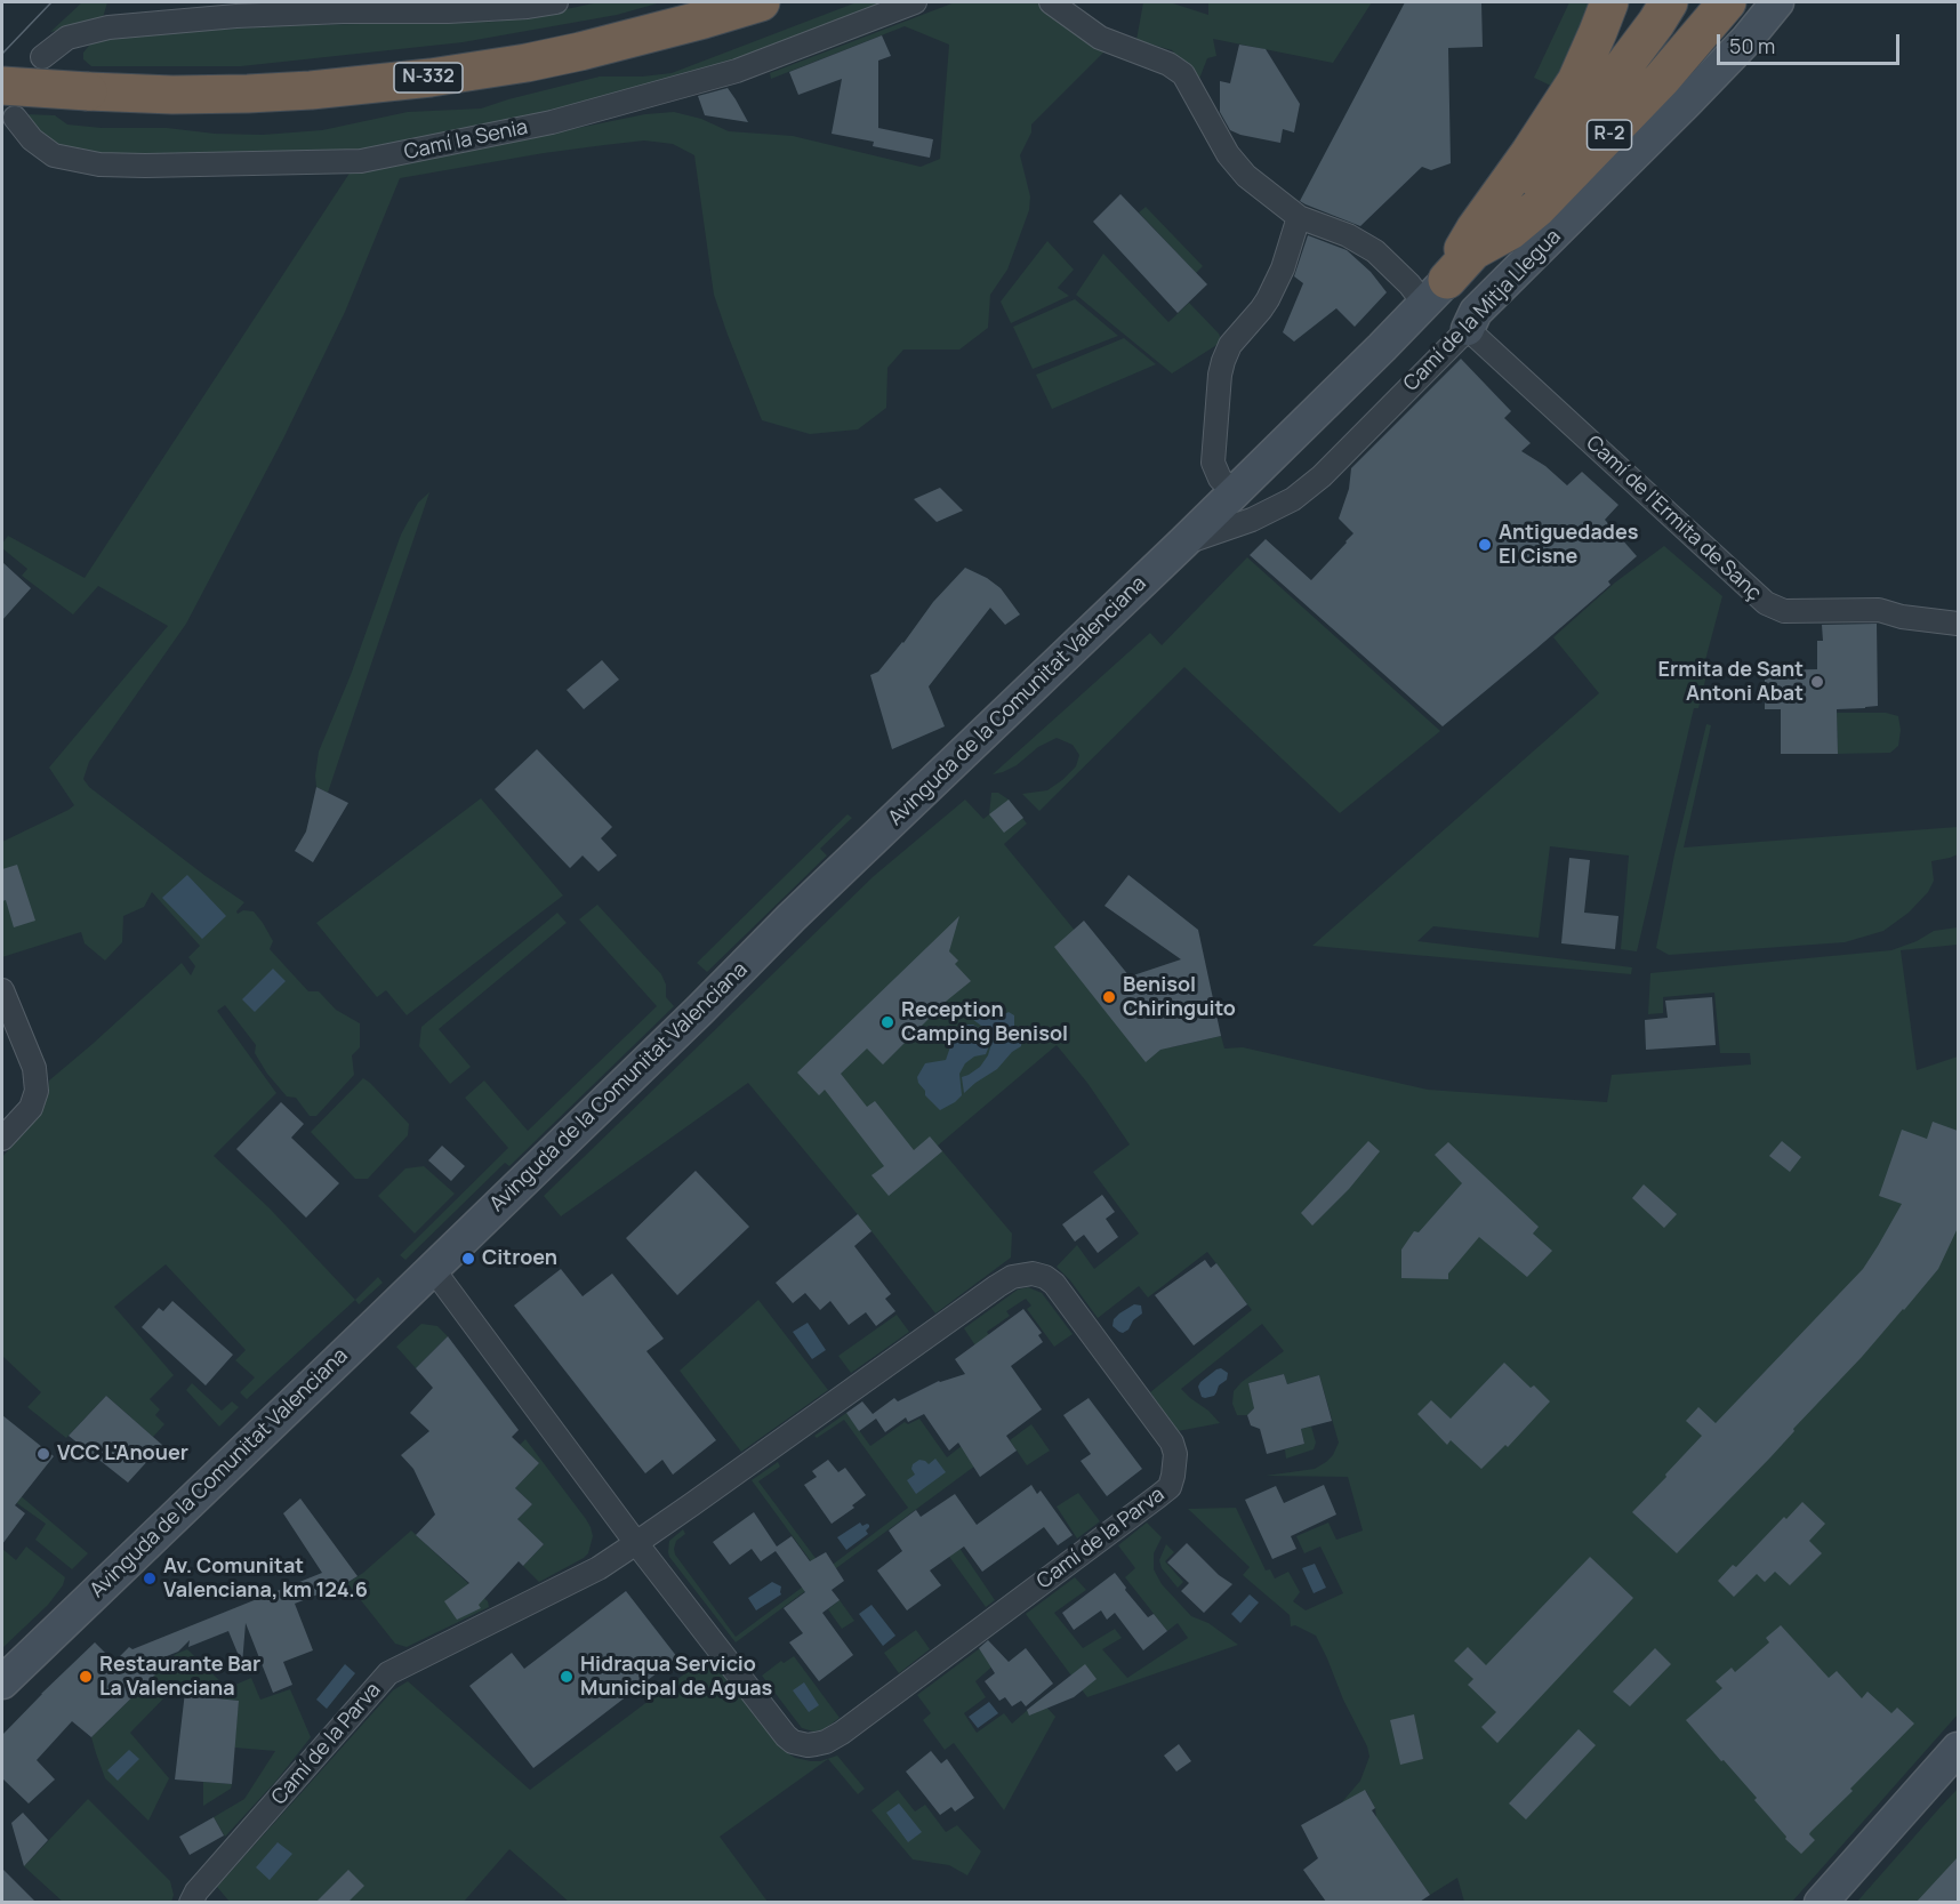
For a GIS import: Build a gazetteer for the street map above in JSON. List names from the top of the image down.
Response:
{
  "streets": {
    "highway": ["N-332", "R-2"],
    "main road": ["Camí de la Mitja Llegua", "Avinguda de la Comunitat Valenciana"],
    "street": ["Camí la Senia", "Camí de l'Ermita de Sanç", "Camí de la Parva"]
  },
  "crossings": [
    ["N-332", "Camí la Senia"],
    ["Camí de la Mitja Llegua", "Camí de l'Ermita de Sanç"],
    ["Camí de la Mitja Llegua", "Avinguda de la Comunitat Valenciana"],
    ["Avinguda de la Comunitat Valenciana", "Camí de la Parva"]
  ],
  "places": [
    "Antiguedades El Cisne",
    "Ermita de Sant Antoni Abat",
    "Benisol Chiringuito",
    "Reception Camping Benisol",
    "Citroen",
    "VCC L'Anouer",
    "Av. Comunitat Valenciana, km 124.6",
    "Restaurante Bar La Valenciana",
    "Hidraqua Servicio Municipal de Aguas"
  ],
  "scale_bar": "50 m"
}
